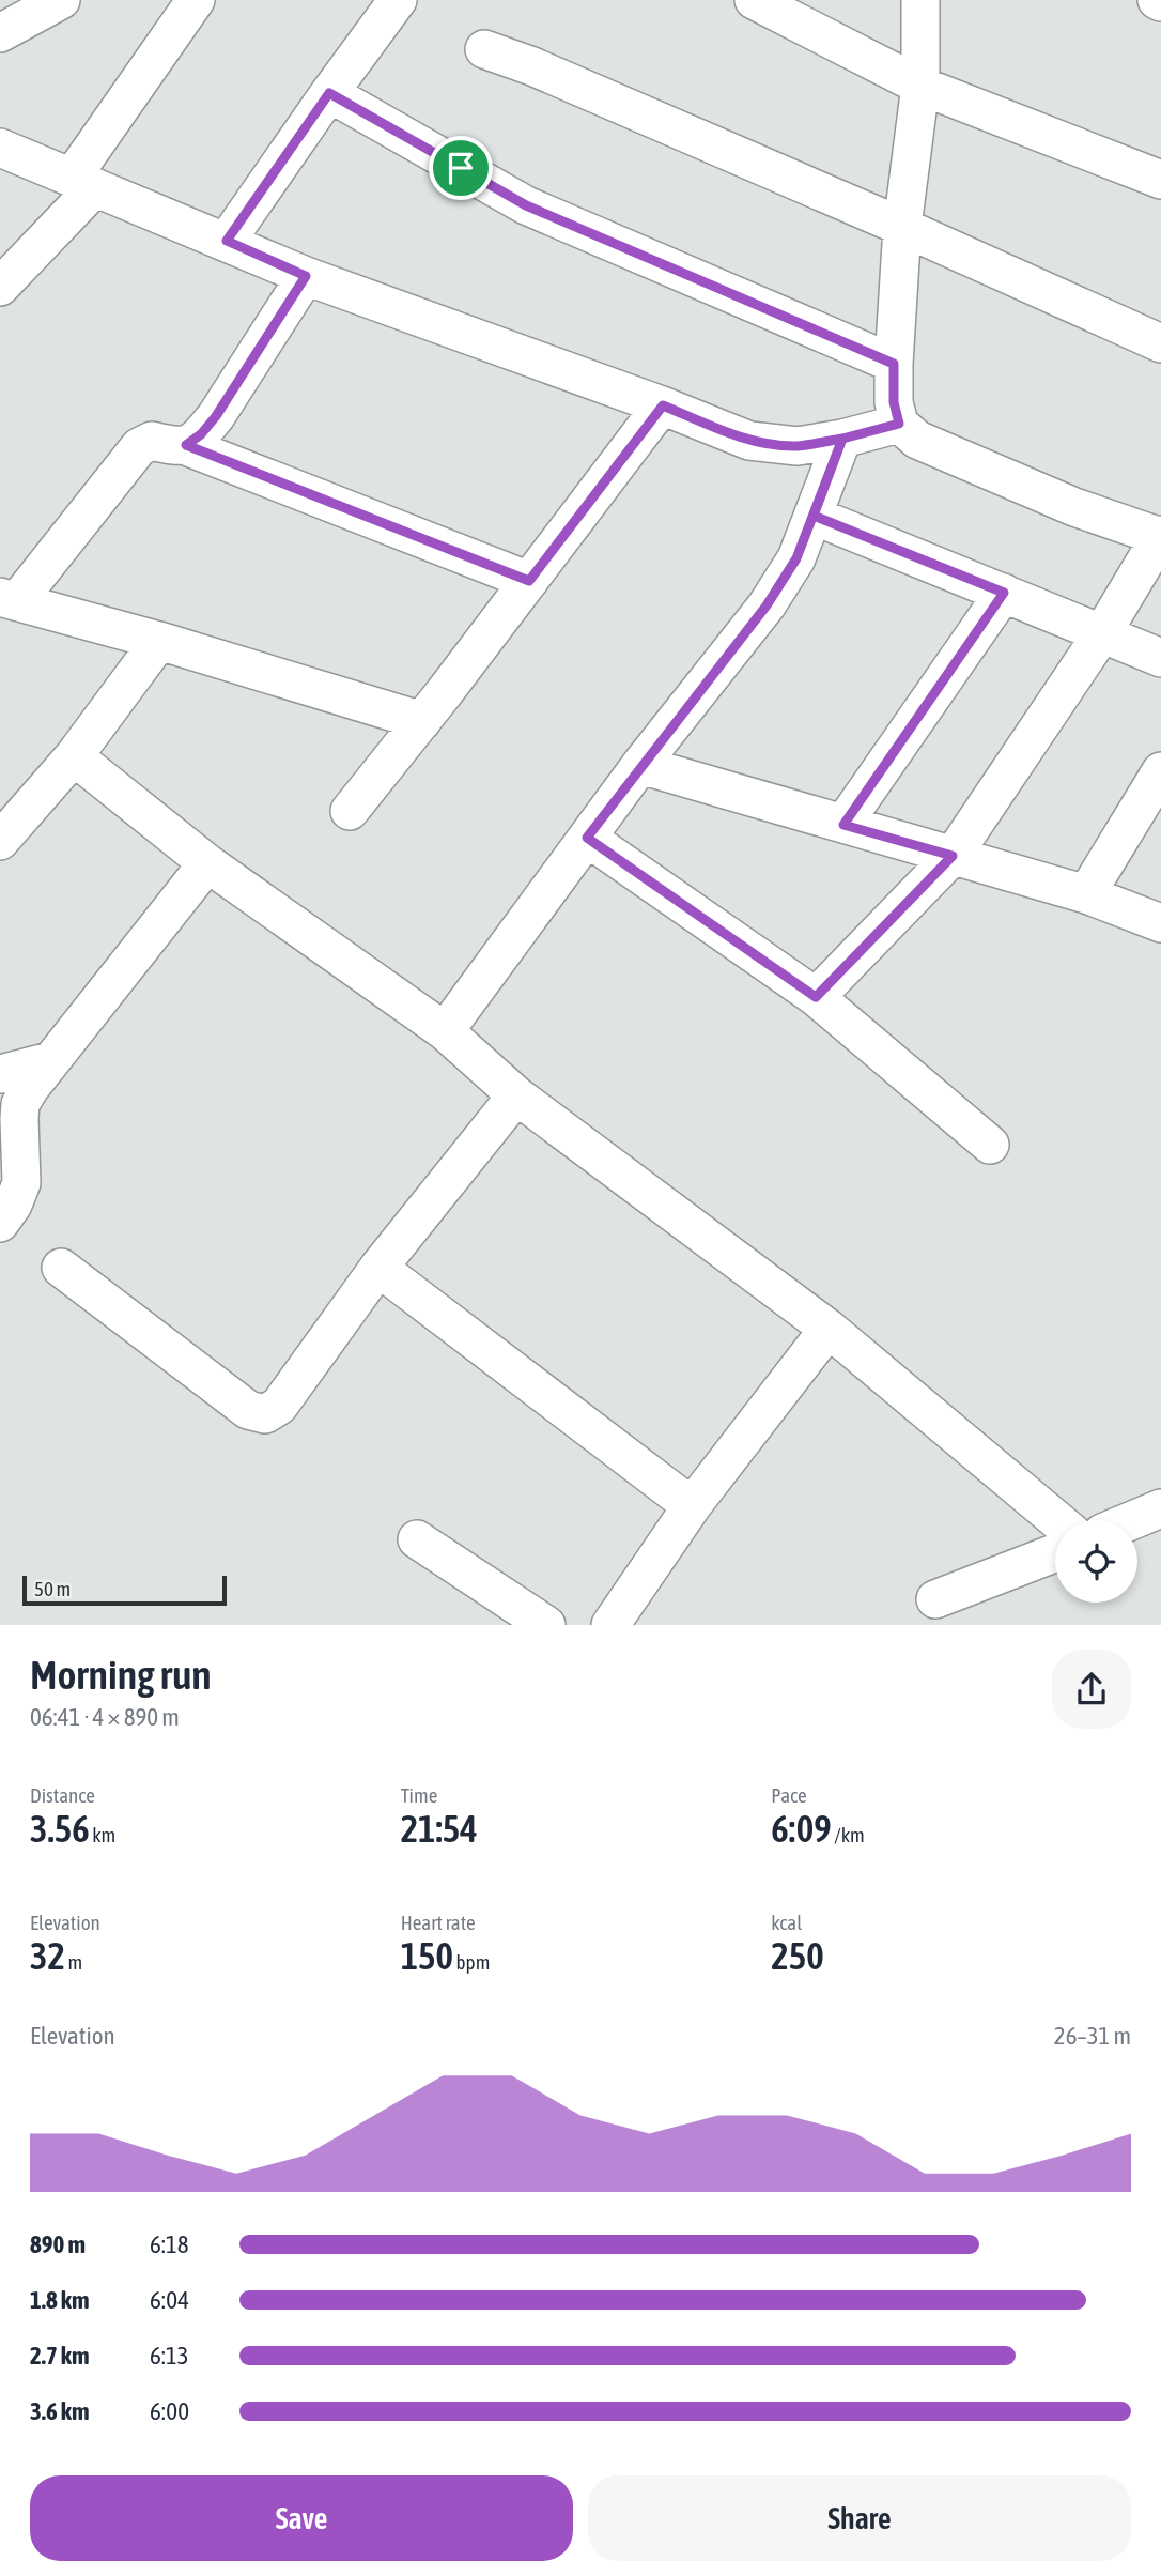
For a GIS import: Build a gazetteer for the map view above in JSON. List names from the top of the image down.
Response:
{
  "scale_bar": "50 m",
  "page": {
    "scale": "50 m",
    "heading": ["Morning run", "06:41 · 4 × 890 m"],
    "stats": [
      ["Distance", "3.56 km"],
      ["Time", "21:54"],
      ["Pace", "6:09 /km"],
      ["Elevation", "32 m"],
      ["Heart rate", "150 bpm"],
      ["kcal", "250"]
    ],
    "chart": ["Elevation", "26–31 m"],
    "list": [
      {
        "name": "890 m",
        "note": "6:18"
      },
      {
        "name": "1.8 km",
        "note": "6:04"
      },
      {
        "name": "2.7 km",
        "note": "6:13"
      },
      {
        "name": "3.6 km",
        "note": "6:00"
      }
    ],
    "buttons": ["Save", "Share"]
  }
}
